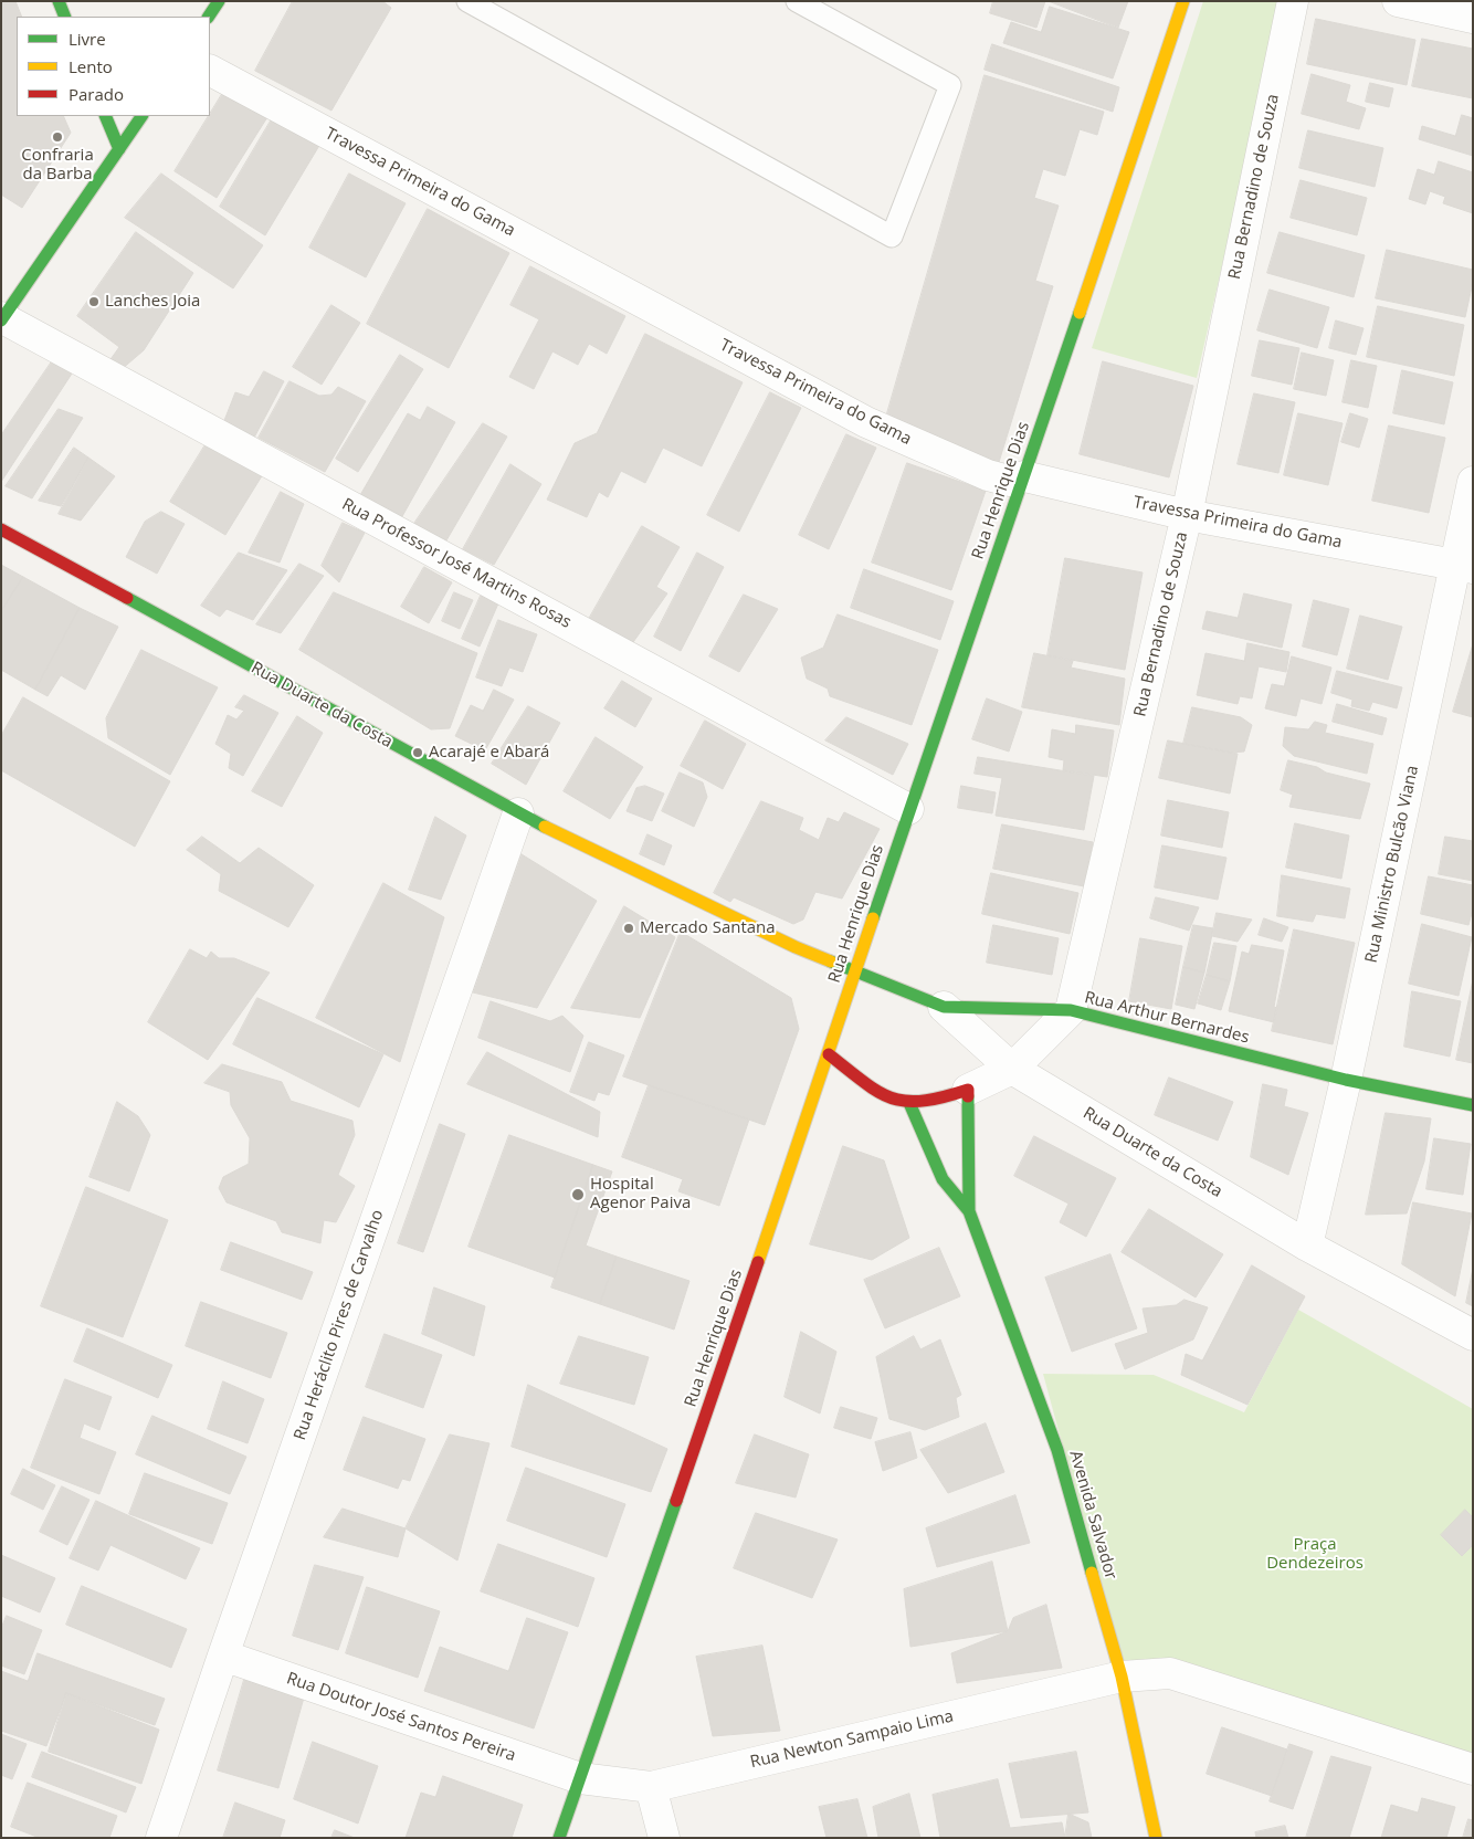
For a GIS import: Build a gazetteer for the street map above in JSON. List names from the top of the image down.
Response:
{
  "streets": {
    "street": [
      "Travessa Primeira do Gama",
      "Rua Bernadino de Souza",
      "Rua Henrique Dias",
      "Rua Professor José Martins Rosas",
      "Rua Duarte da Costa",
      "Rua Ministro Bulcão Viana",
      "Rua Arthur Bernardes",
      "Rua Heráclito Pires de Carvalho",
      "Avenida Salvador",
      "Rua Doutor José Santos Pereira",
      "Rua Newton Sampaio Lima"
    ]
  },
  "crossings": [
    ["Travessa Primeira do Gama", "Rua Bernadino de Souza"],
    ["Travessa Primeira do Gama", "Rua Henrique Dias"],
    ["Travessa Primeira do Gama", "Rua Ministro Bulcão Viana"],
    ["Rua Bernadino de Souza", "Rua Arthur Bernardes"],
    ["Rua Henrique Dias", "Rua Professor José Martins Rosas"],
    ["Rua Henrique Dias", "Rua Duarte da Costa"],
    ["Rua Henrique Dias", "Rua Arthur Bernardes"],
    ["Rua Henrique Dias", "Rua Doutor José Santos Pereira"],
    ["Rua Henrique Dias", "Rua Newton Sampaio Lima"],
    ["Rua Duarte da Costa", "Rua Ministro Bulcão Viana"],
    ["Rua Duarte da Costa", "Rua Arthur Bernardes"],
    ["Rua Duarte da Costa", "Rua Heráclito Pires de Carvalho"],
    ["Rua Ministro Bulcão Viana", "Rua Arthur Bernardes"],
    ["Rua Heráclito Pires de Carvalho", "Rua Doutor José Santos Pereira"],
    ["Avenida Salvador", "Rua Newton Sampaio Lima"],
    ["Rua Doutor José Santos Pereira", "Rua Newton Sampaio Lima"]
  ],
  "parks": ["Praça Dendezeiros"],
  "places": [
    "Confraria da Barba",
    "Lanches Joia",
    "Acarajé e Abará",
    "Mercado Santana",
    "Hospital Agenor Paiva"
  ],
  "legend": ["Livre", "Lento", "Parado"]
}
